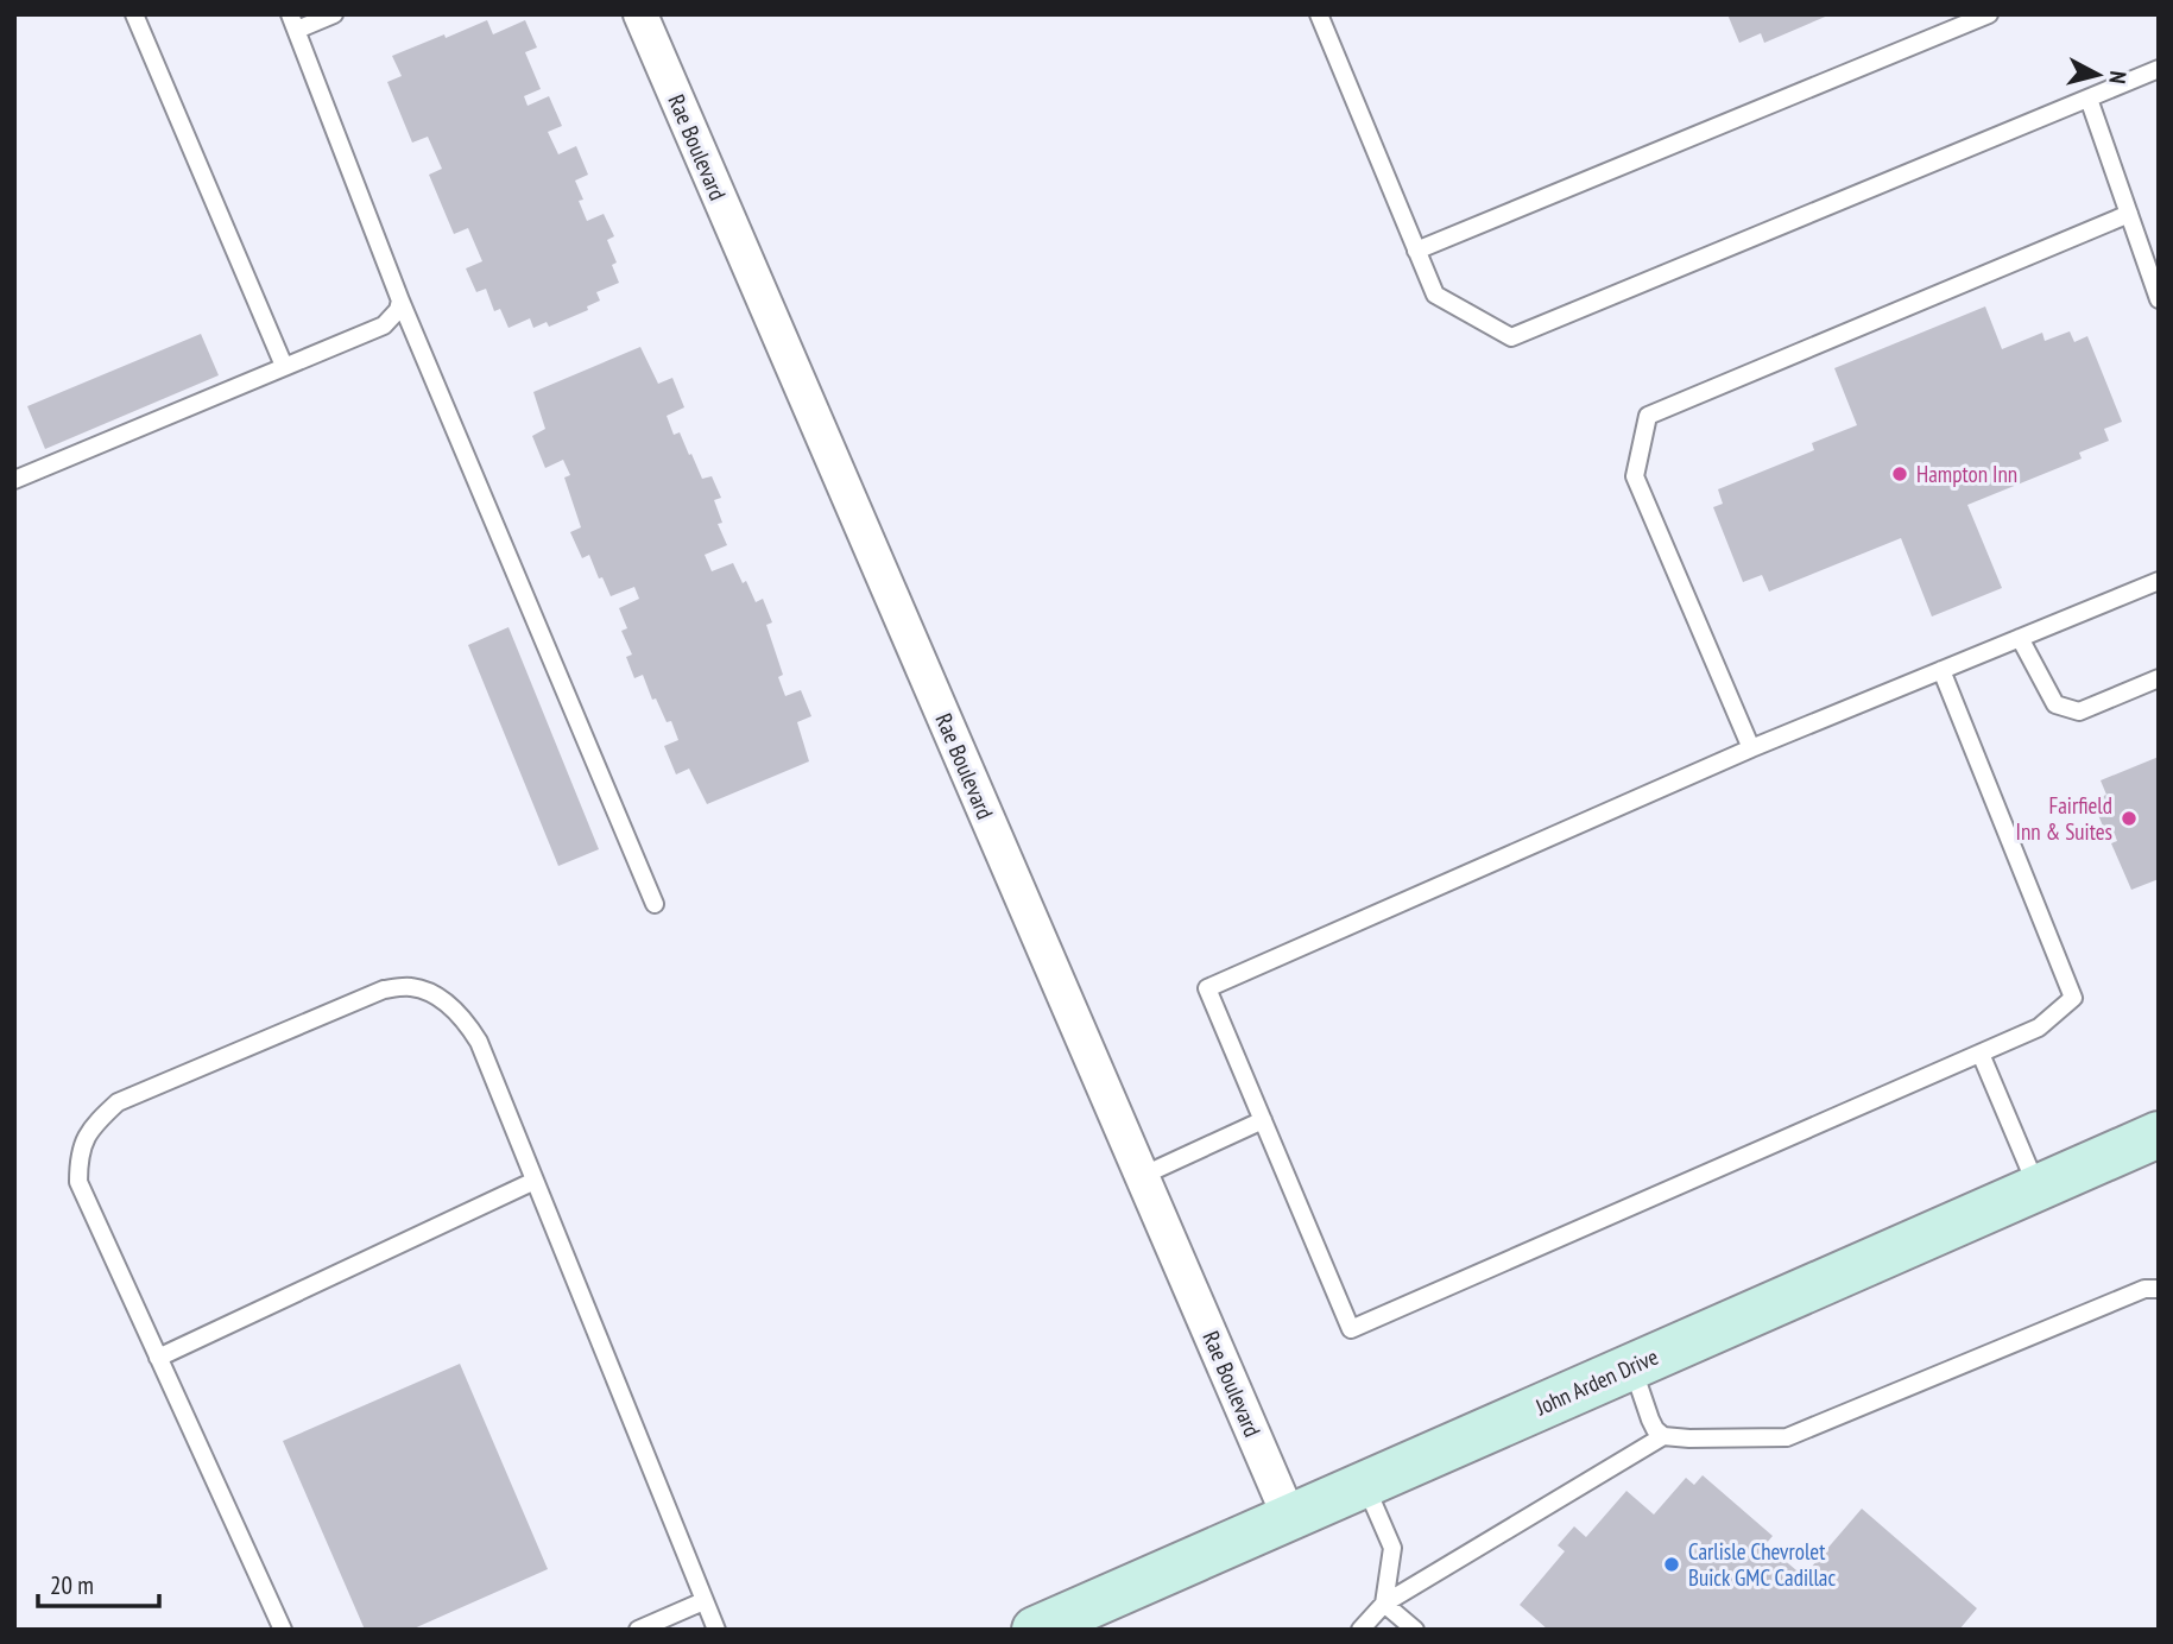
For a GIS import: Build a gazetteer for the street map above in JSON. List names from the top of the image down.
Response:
{
  "streets": {
    "street": ["Rae Boulevard", "John Arden Drive"]
  },
  "crossings": [
    ["Rae Boulevard", "John Arden Drive"]
  ],
  "places": ["Hampton Inn", "Fairfield Inn & Suites", "Carlisle Chevrolet Buick GMC Cadillac"],
  "scale_bar": "20 m",
  "north": "right"
}
